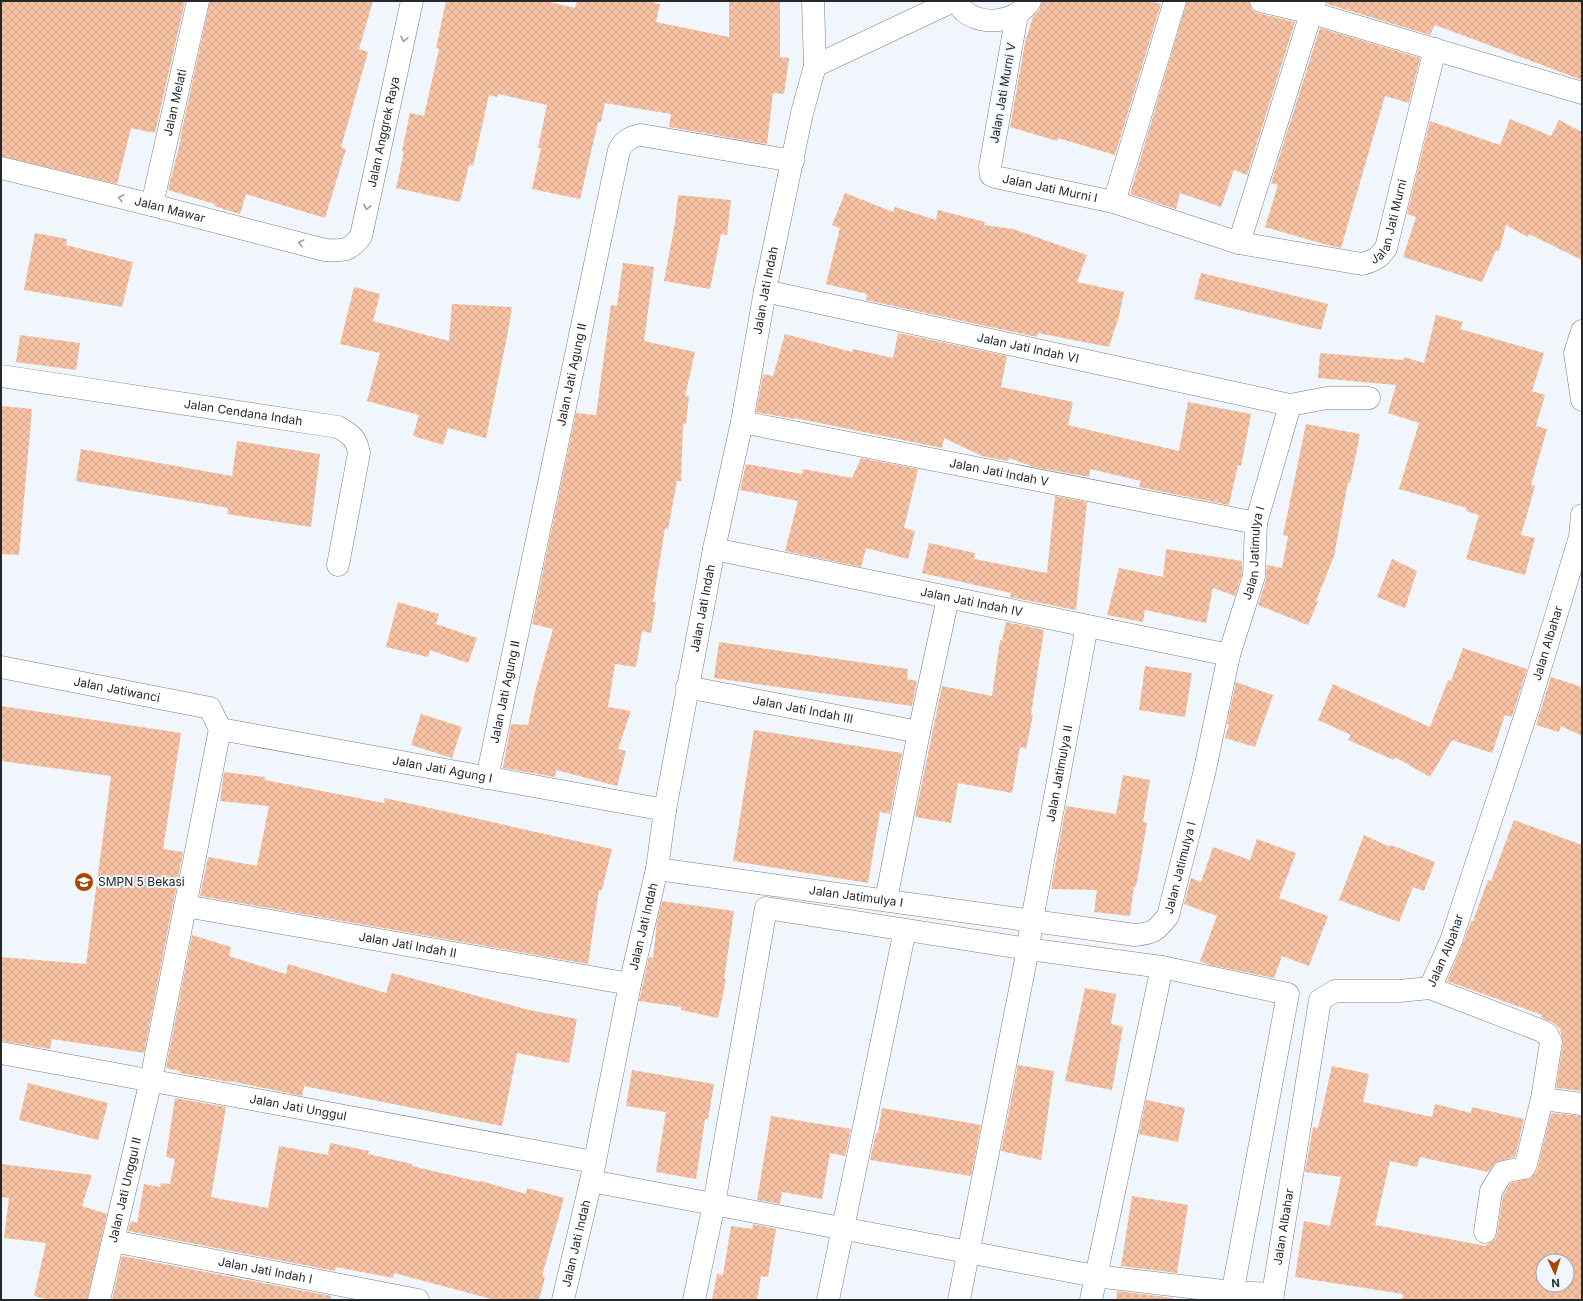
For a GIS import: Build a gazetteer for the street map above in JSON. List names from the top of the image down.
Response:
{
  "streets": {
    "street": [
      "Jalan Jati Murni V",
      "Jalan Melati",
      "Jalan Anggrek Raya",
      "Jalan Jati Murni I",
      "Jalan Mawar",
      "Jalan Jati Murni",
      "Jalan Jati Indah",
      "Jalan Jati Indah VI",
      "Jalan Jati Agung II",
      "Jalan Cendana Indah",
      "Jalan Jati Indah V",
      "Jalan Jatimulya I",
      "Jalan Jati Indah IV",
      "Jalan Albahar",
      "Jalan Jatiwanci",
      "Jalan Jati Indah III",
      "Jalan Jati Agung I",
      "Jalan Jatimulya II",
      "Jalan Jati Indah II",
      "Jalan Jati Unggul",
      "Jalan Jati Unggul II",
      "Jalan Jati Indah I"
    ]
  },
  "crossings": [
    ["Jalan Jati Murni V", "Jalan Jati Murni I"],
    ["Jalan Melati", "Jalan Mawar"],
    ["Jalan Anggrek Raya", "Jalan Mawar"],
    ["Jalan Jati Murni I", "Jalan Jati Murni"],
    ["Jalan Jati Indah", "Jalan Jati Indah VI"],
    ["Jalan Jati Indah", "Jalan Jati Agung II"],
    ["Jalan Jati Indah", "Jalan Jati Indah V"],
    ["Jalan Jati Indah", "Jalan Jatimulya I"],
    ["Jalan Jati Indah", "Jalan Jati Indah IV"],
    ["Jalan Jati Indah", "Jalan Jati Indah III"],
    ["Jalan Jati Indah", "Jalan Jati Agung I"],
    ["Jalan Jati Indah", "Jalan Jati Indah II"],
    ["Jalan Jati Indah", "Jalan Jati Unggul"],
    ["Jalan Jati Indah VI", "Jalan Jatimulya I"],
    ["Jalan Jati Agung II", "Jalan Jati Agung I"],
    ["Jalan Jati Indah V", "Jalan Jatimulya I"],
    ["Jalan Jatimulya I", "Jalan Jati Indah IV"],
    ["Jalan Jatimulya I", "Jalan Jatimulya II"],
    ["Jalan Jati Indah IV", "Jalan Jatimulya II"],
    ["Jalan Albahar", "Jalan Jati Unggul"],
    ["Jalan Jatiwanci", "Jalan Jati Agung I"],
    ["Jalan Jatiwanci", "Jalan Jati Unggul II"],
    ["Jalan Jati Agung I", "Jalan Jati Unggul II"],
    ["Jalan Jatimulya II", "Jalan Jati Unggul"],
    ["Jalan Jati Indah II", "Jalan Jati Unggul II"],
    ["Jalan Jati Unggul", "Jalan Jati Unggul II"],
    ["Jalan Jati Unggul II", "Jalan Jati Indah I"]
  ],
  "one_way": ["Jalan Anggrek Raya", "Jalan Mawar"],
  "places": {
    "school or university": ["SMPN 5 Bekasi"]
  },
  "north": "bottom"
}
